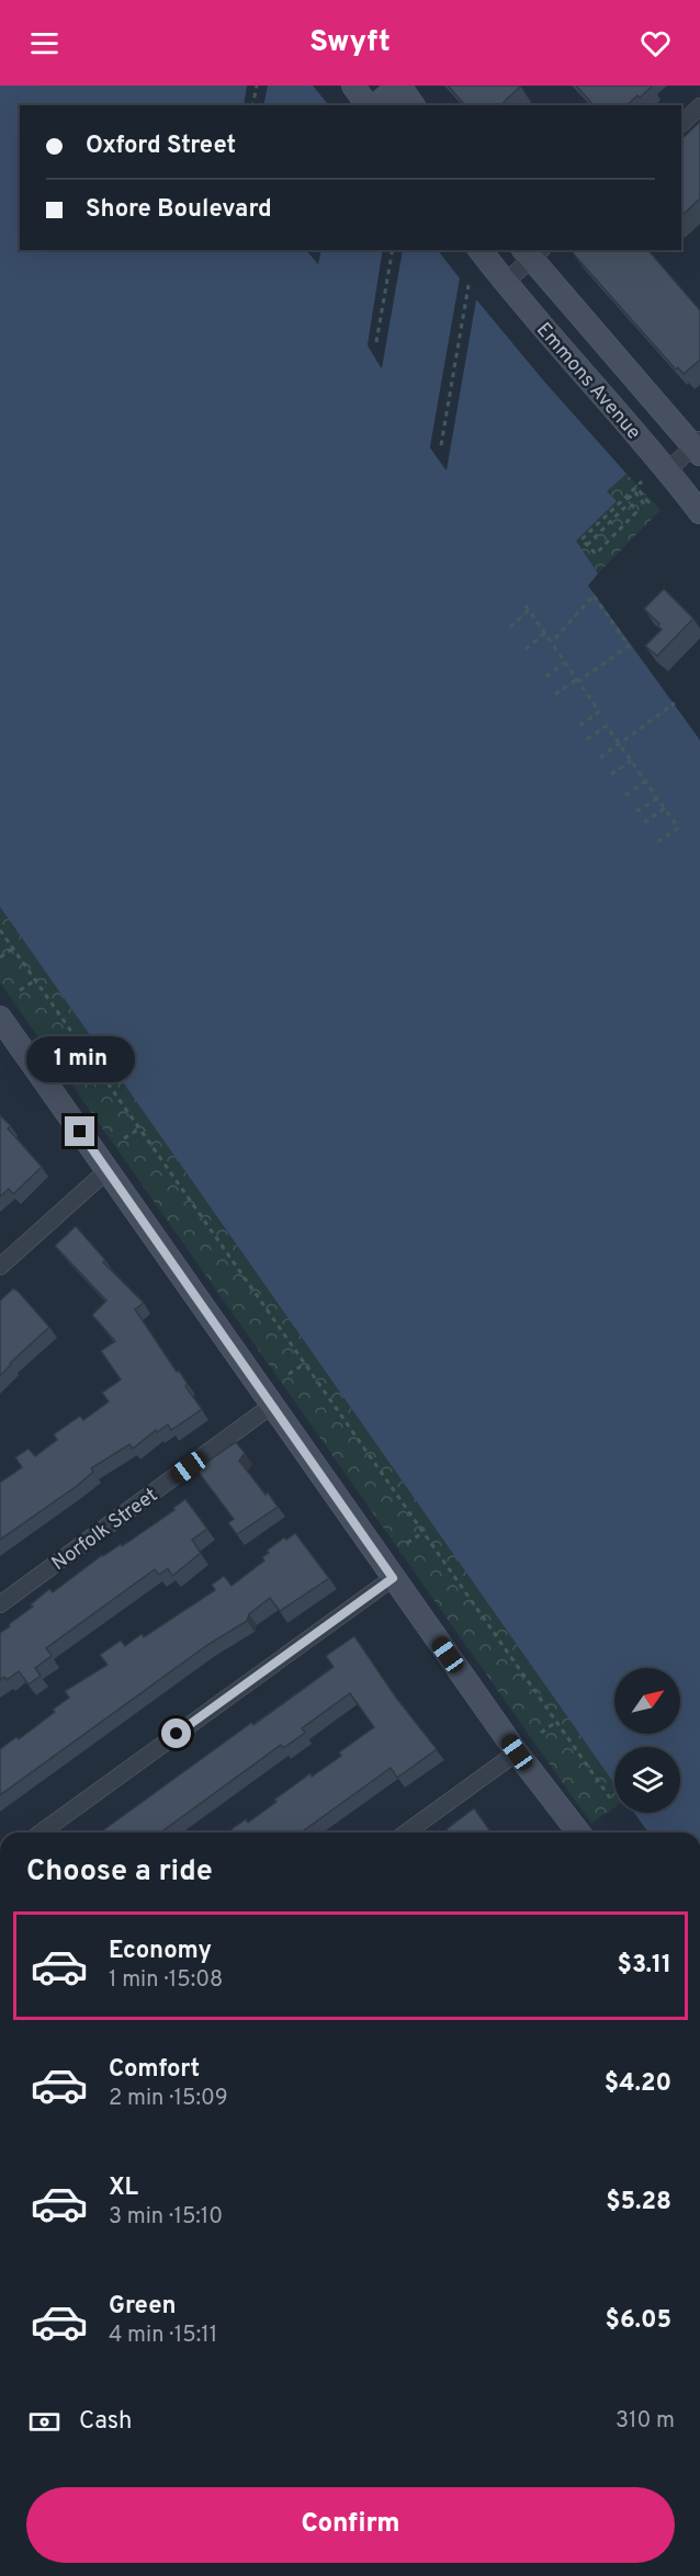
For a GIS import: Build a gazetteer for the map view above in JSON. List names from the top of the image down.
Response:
{
  "streets": {
    "main road": ["Emmons Avenue"],
    "street": ["Norfolk Street"]
  },
  "north": "top right",
  "page": {
    "header": "Swyft",
    "banner": ["Oxford Street", "Shore Boulevard"],
    "bubble": "1 min",
    "heading": "Choose a ride",
    "list": [
      {
        "name": "Economy",
        "note": "1 min · 15:08",
        "value": "$3.11"
      },
      {
        "name": "Comfort",
        "note": "2 min · 15:09",
        "value": "$4.20"
      },
      {
        "name": "XL",
        "note": "3 min · 15:10",
        "value": "$5.28"
      },
      {
        "name": "Green",
        "note": "4 min · 15:11",
        "value": "$6.05"
      }
    ],
    "pay": ["Cash", "310 m"],
    "buttons": "Confirm"
  }
}
